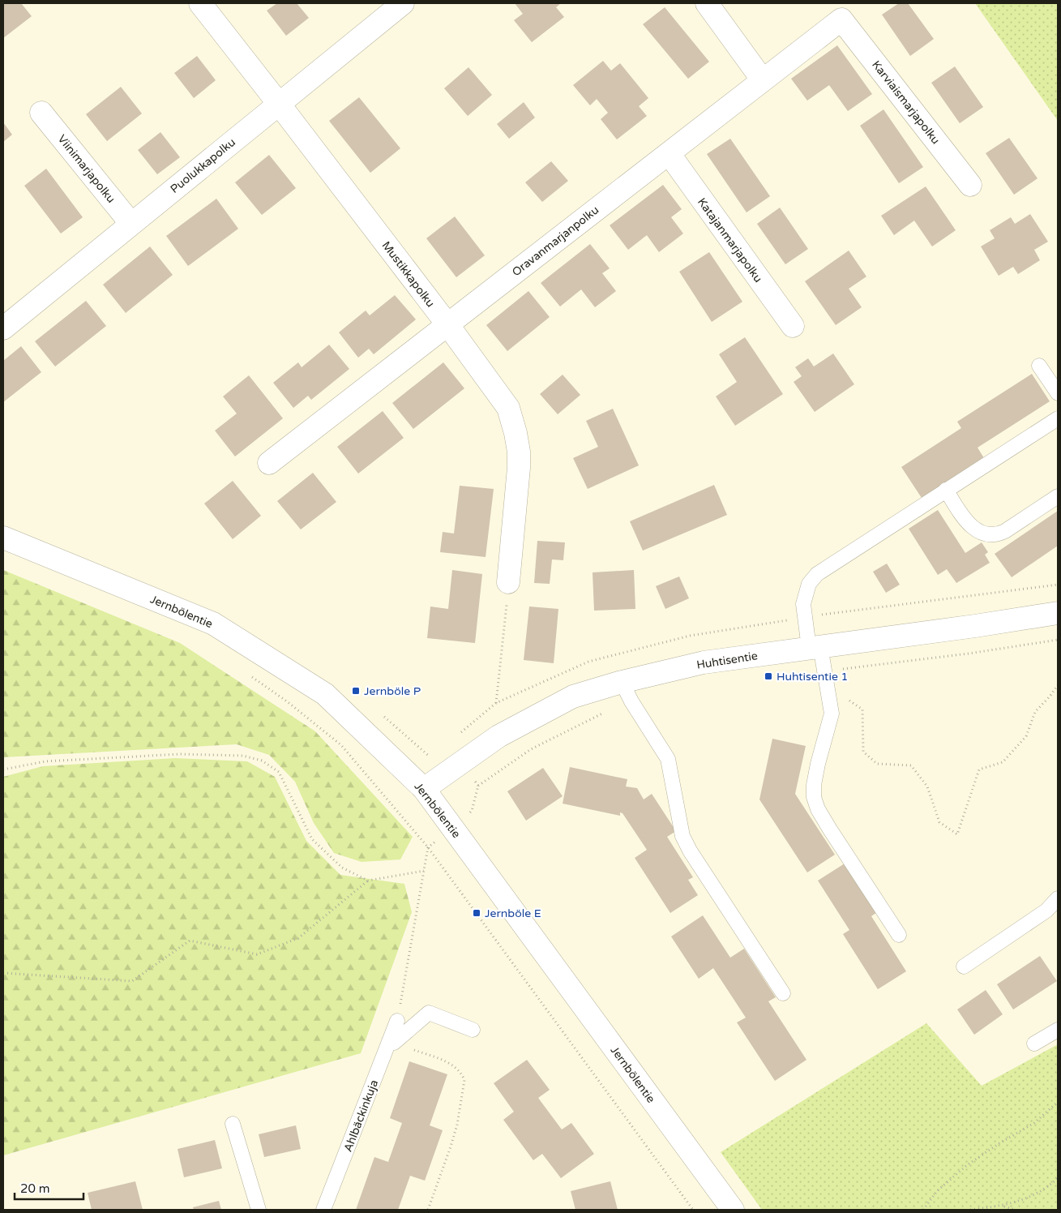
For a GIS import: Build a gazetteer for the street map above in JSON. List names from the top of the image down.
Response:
{
  "streets": {
    "street": [
      "Karviaismarjapolku",
      "Puolukkapolku",
      "Viinimarjapolku",
      "Katajanmarjapolku",
      "Oravanmarjanpolku",
      "Mustikkapolku",
      "Jernbölentie",
      "Huhtisentie"
    ],
    "lane": ["Ahlbäckinkuja"]
  },
  "crossings": [
    ["Karviaismarjapolku", "Oravanmarjanpolku"],
    ["Puolukkapolku", "Viinimarjapolku"],
    ["Puolukkapolku", "Mustikkapolku"],
    ["Katajanmarjapolku", "Oravanmarjanpolku"],
    ["Oravanmarjanpolku", "Mustikkapolku"],
    ["Jernbölentie", "Huhtisentie"]
  ],
  "places": {
    "transit": ["Huhtisentie 1", "Jernböle P", "Jernböle E"]
  },
  "scale_bar": "20 m"
}
